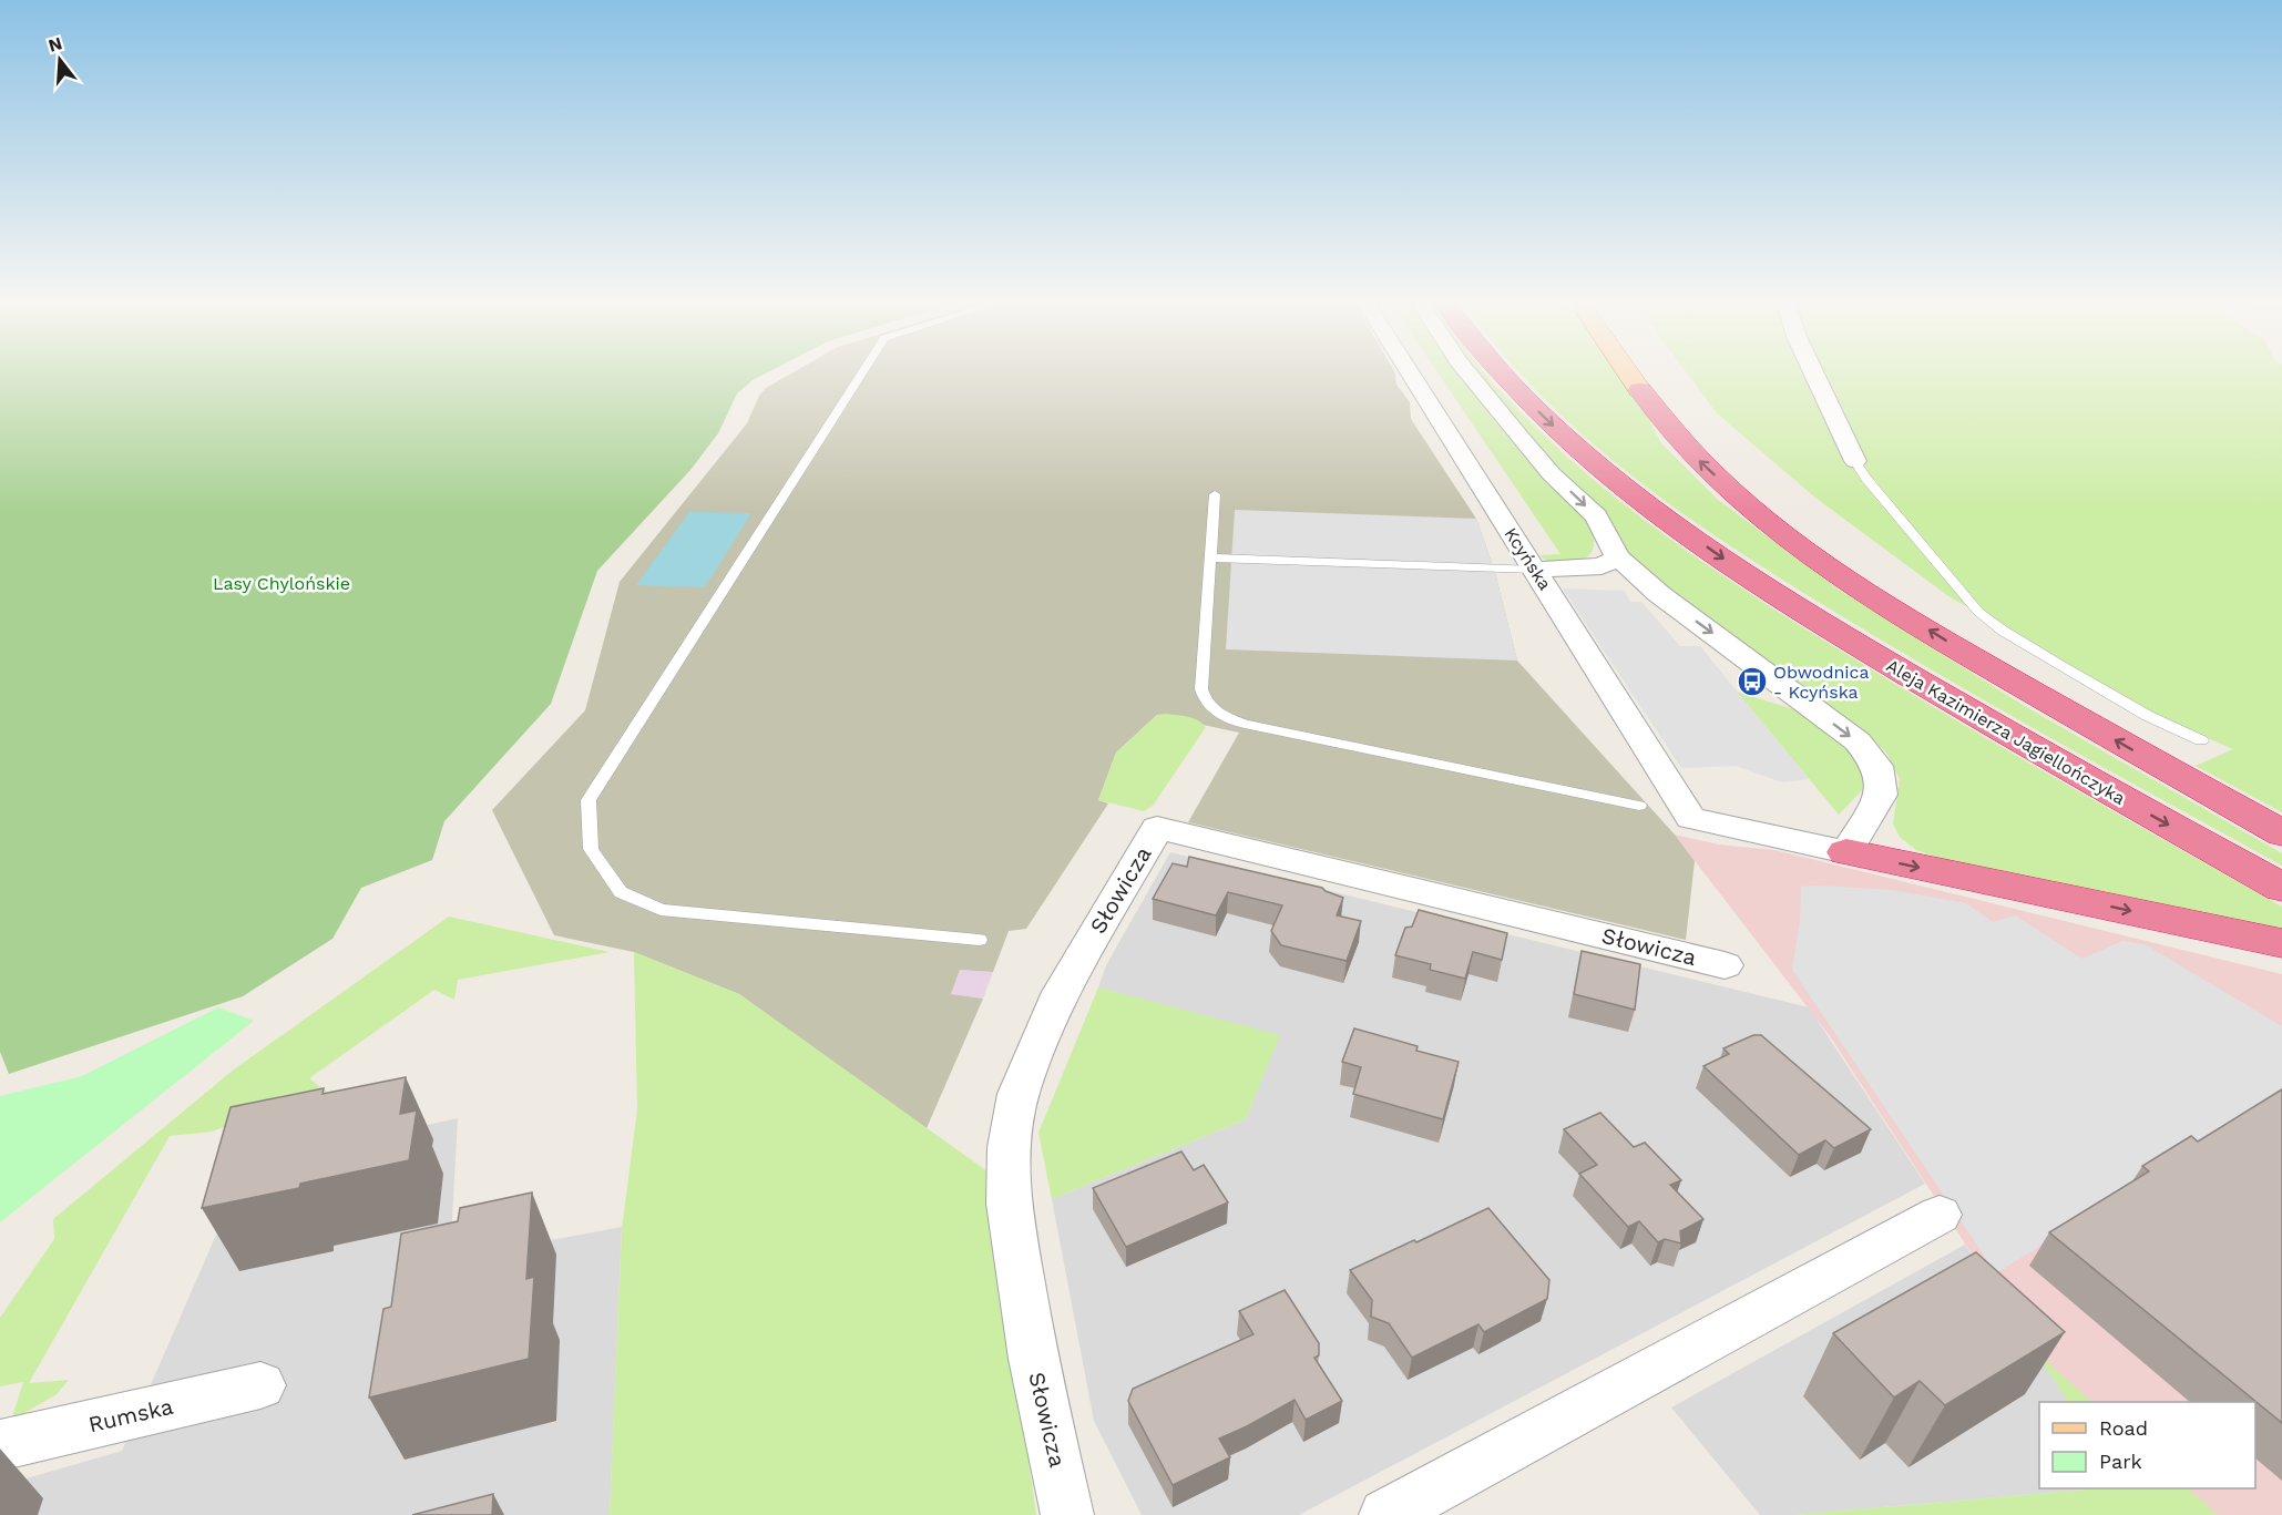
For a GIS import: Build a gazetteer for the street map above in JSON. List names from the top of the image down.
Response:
{
  "streets": {
    "highway": ["Aleja Kazimierza Jagiellończyka"],
    "street": ["Kcyńska", "Słowicza", "Rumska"]
  },
  "parks": ["Lasy Chylońskie"],
  "places": {
    "bus stop": ["Obwodnica - Kcyńska"]
  },
  "legend": ["Road", "Park"],
  "north": "top"
}
